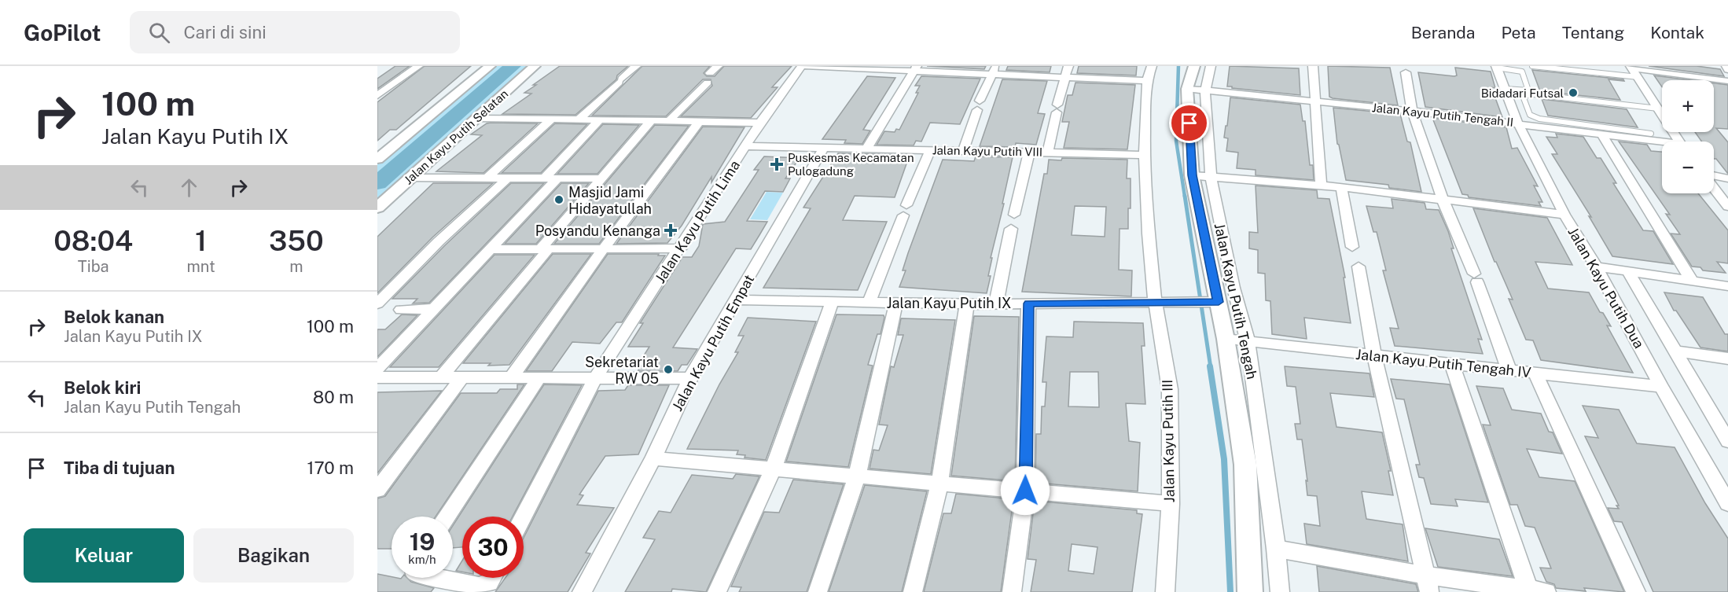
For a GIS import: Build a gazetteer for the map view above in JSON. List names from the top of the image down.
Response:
{
  "streets": {
    "street": [
      "Jalan Kayu Putih Tengah II",
      "Jalan Kayu Putih Selatan",
      "Jalan Kayu Putih VIII",
      "Jalan Kayu Putih Lima",
      "Jalan Kayu Putih Dua",
      "Jalan Kayu Putih Tengah",
      "Jalan Kayu Putih IX",
      "Jalan Kayu Putih Empat",
      "Jalan Kayu Putih Tengah IV",
      "Jalan Kayu Putih III"
    ]
  },
  "crossings": [
    ["Jalan Kayu Putih Tengah II", "Jalan Kayu Putih Dua"],
    ["Jalan Kayu Putih Tengah II", "Jalan Kayu Putih Tengah"],
    ["Jalan Kayu Putih VIII", "Jalan Kayu Putih Lima"],
    ["Jalan Kayu Putih VIII", "Jalan Kayu Putih Empat"],
    ["Jalan Kayu Putih VIII", "Jalan Kayu Putih III"],
    ["Jalan Kayu Putih Dua", "Jalan Kayu Putih Tengah IV"],
    ["Jalan Kayu Putih Tengah", "Jalan Kayu Putih IX"],
    ["Jalan Kayu Putih Tengah", "Jalan Kayu Putih Tengah IV"],
    ["Jalan Kayu Putih IX", "Jalan Kayu Putih Empat"],
    ["Jalan Kayu Putih IX", "Jalan Kayu Putih III"]
  ],
  "places": {
    "other": ["Bidadari Futsal", "Masjid Jami Hidayatullah", "Sekretariat RW 05"],
    "health": ["Puskesmas Kecamatan Pulogadung", "Posyandu Kenanga"]
  },
  "page": {
    "header": "GoPilot",
    "search": "Cari di sini",
    "nav": [
      "Beranda",
      "Peta",
      "Tentang",
      "Kontak"
    ],
    "turn": ["100 m", "Jalan Kayu Putih IX"],
    "map_buttons": ["+", "−"],
    "eta": [
      "08:04",
      "Tiba",
      "1",
      "mnt",
      "350",
      "m"
    ],
    "list": [
      {
        "name": "Belok kanan",
        "note": "Jalan Kayu Putih IX",
        "value": "100 m"
      },
      {
        "name": "Belok kiri",
        "note": "Jalan Kayu Putih Tengah",
        "value": "80 m"
      },
      {
        "name": "Tiba di tujuan",
        "value": "170 m"
      }
    ],
    "speed": "19 km/h",
    "limit": "30",
    "buttons": ["Keluar", "Bagikan"]
  }
}
